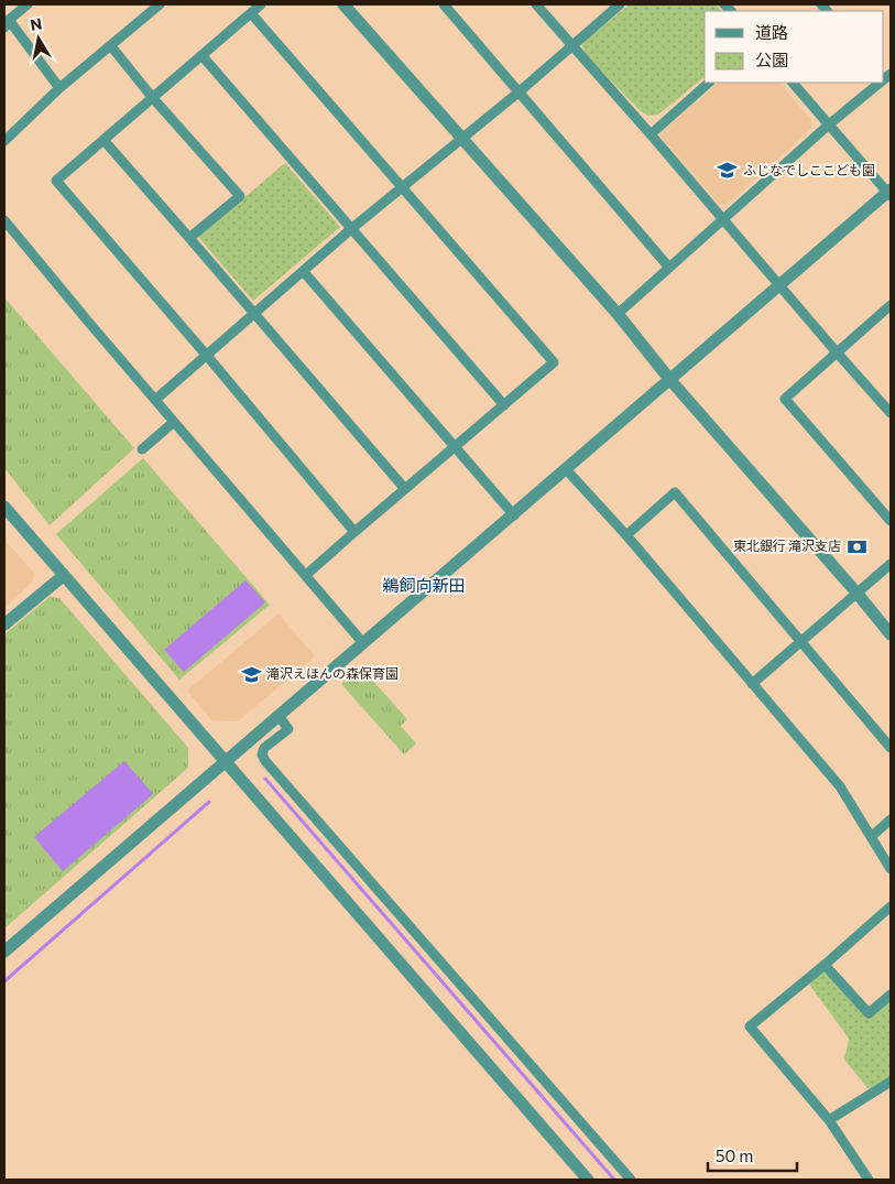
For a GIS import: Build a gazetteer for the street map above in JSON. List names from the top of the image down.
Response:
{
  "districts": ["鵜飼向新田"],
  "places": {
    "school or university": ["ふじなでしここども園", "滝沢えほんの森保育園"],
    "bank": ["東北銀行 滝沢支店"]
  },
  "legend": ["道路", "公園"],
  "scale_bar": "50 m",
  "north": "top"
}
